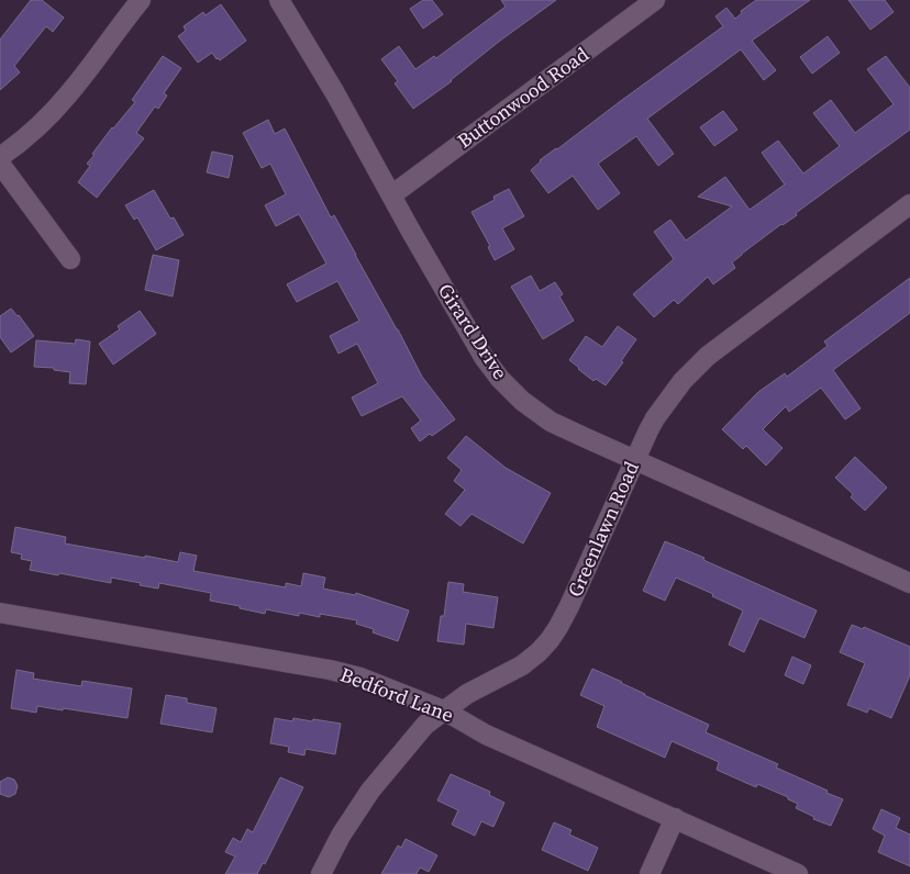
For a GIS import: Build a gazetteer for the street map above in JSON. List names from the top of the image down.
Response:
{
  "streets": {
    "street": [
      "Buttonwood Road",
      "Girard Drive",
      "Greenlawn Road",
      "Bedford Lane"
    ]
  },
  "crossings": [
    ["Buttonwood Road", "Girard Drive"],
    ["Girard Drive", "Greenlawn Road"],
    ["Greenlawn Road", "Bedford Lane"]
  ]
}
